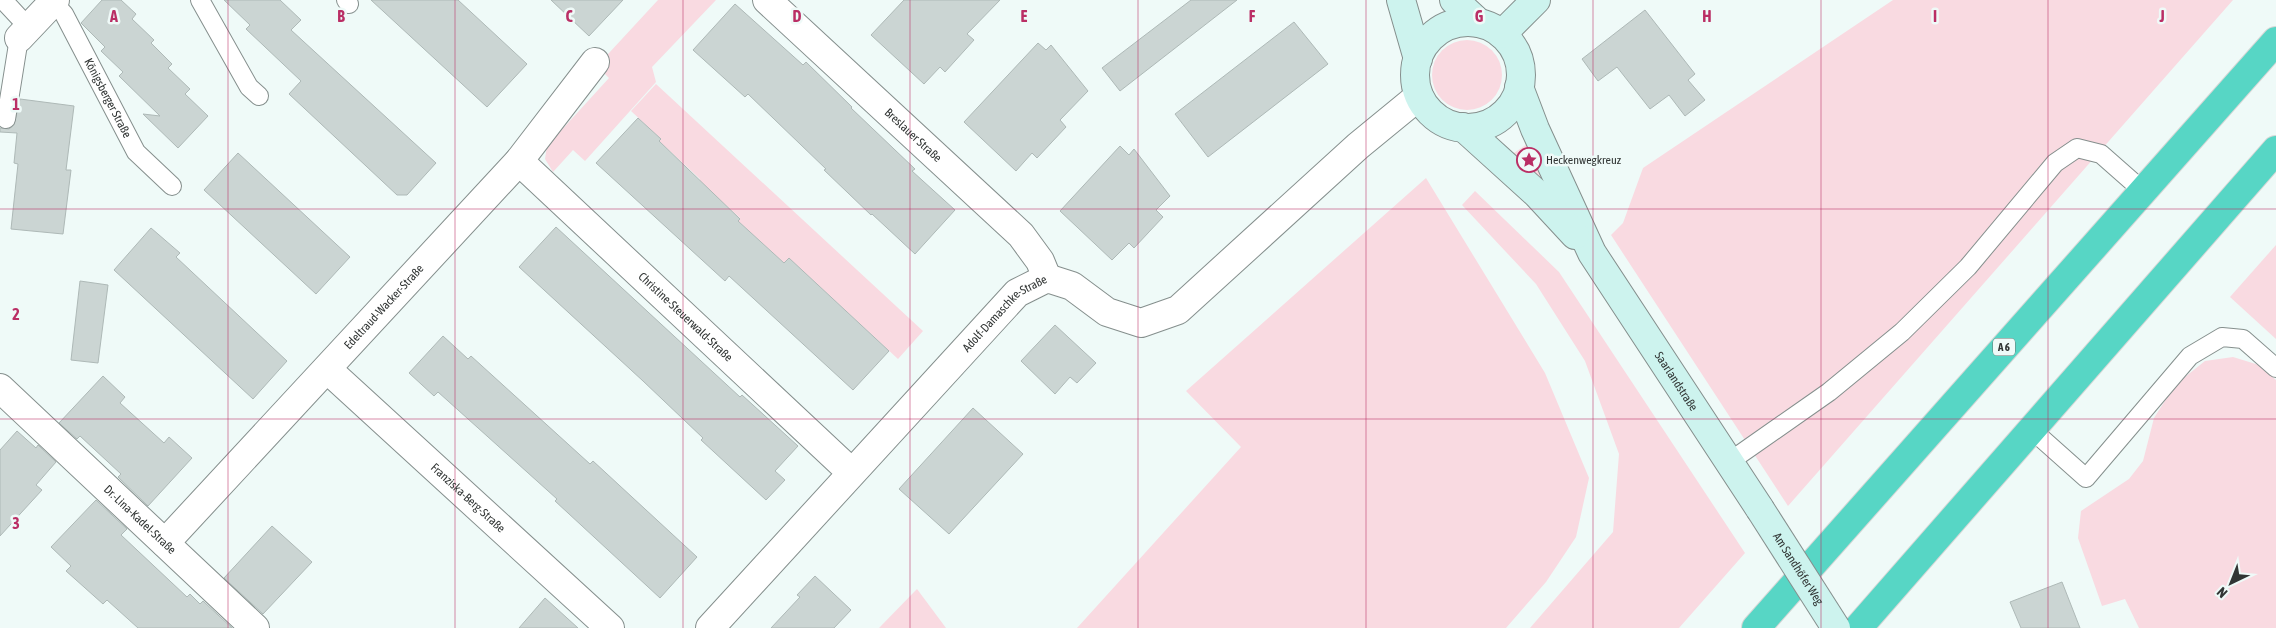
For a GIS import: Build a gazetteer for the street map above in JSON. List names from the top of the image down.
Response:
{
  "streets": {
    "highway": ["A 6"],
    "street": [
      "Königsberger Straße",
      "Breslauer Straße",
      "Edeltraud-Wacker-Straße",
      "Christine-Steuerwald-Straße",
      "Adolf-Damaschke-Straße",
      "Saarlandstraße",
      "Franziska-Berg-Straße",
      "Dr.-Lina-Kadel-Straße",
      "Am Sandhöfer Weg"
    ]
  },
  "crossings": [
    ["Breslauer Straße", "Adolf-Damaschke-Straße"],
    ["Edeltraud-Wacker-Straße", "Christine-Steuerwald-Straße"],
    ["Edeltraud-Wacker-Straße", "Franziska-Berg-Straße"],
    ["Edeltraud-Wacker-Straße", "Dr.-Lina-Kadel-Straße"],
    ["Christine-Steuerwald-Straße", "Adolf-Damaschke-Straße"],
    ["Adolf-Damaschke-Straße", "Saarlandstraße"],
    ["Saarlandstraße", "Am Sandhöfer Weg"]
  ],
  "places": {
    "place": ["Heckenwegkreuz"]
  },
  "north": "bottom left",
  "grid": {
    "columns": [
      "A",
      "B",
      "C",
      "D",
      "E",
      "F",
      "G",
      "H",
      "I",
      "J"
    ],
    "rows": ["1", "2", "3"]
  }
}
